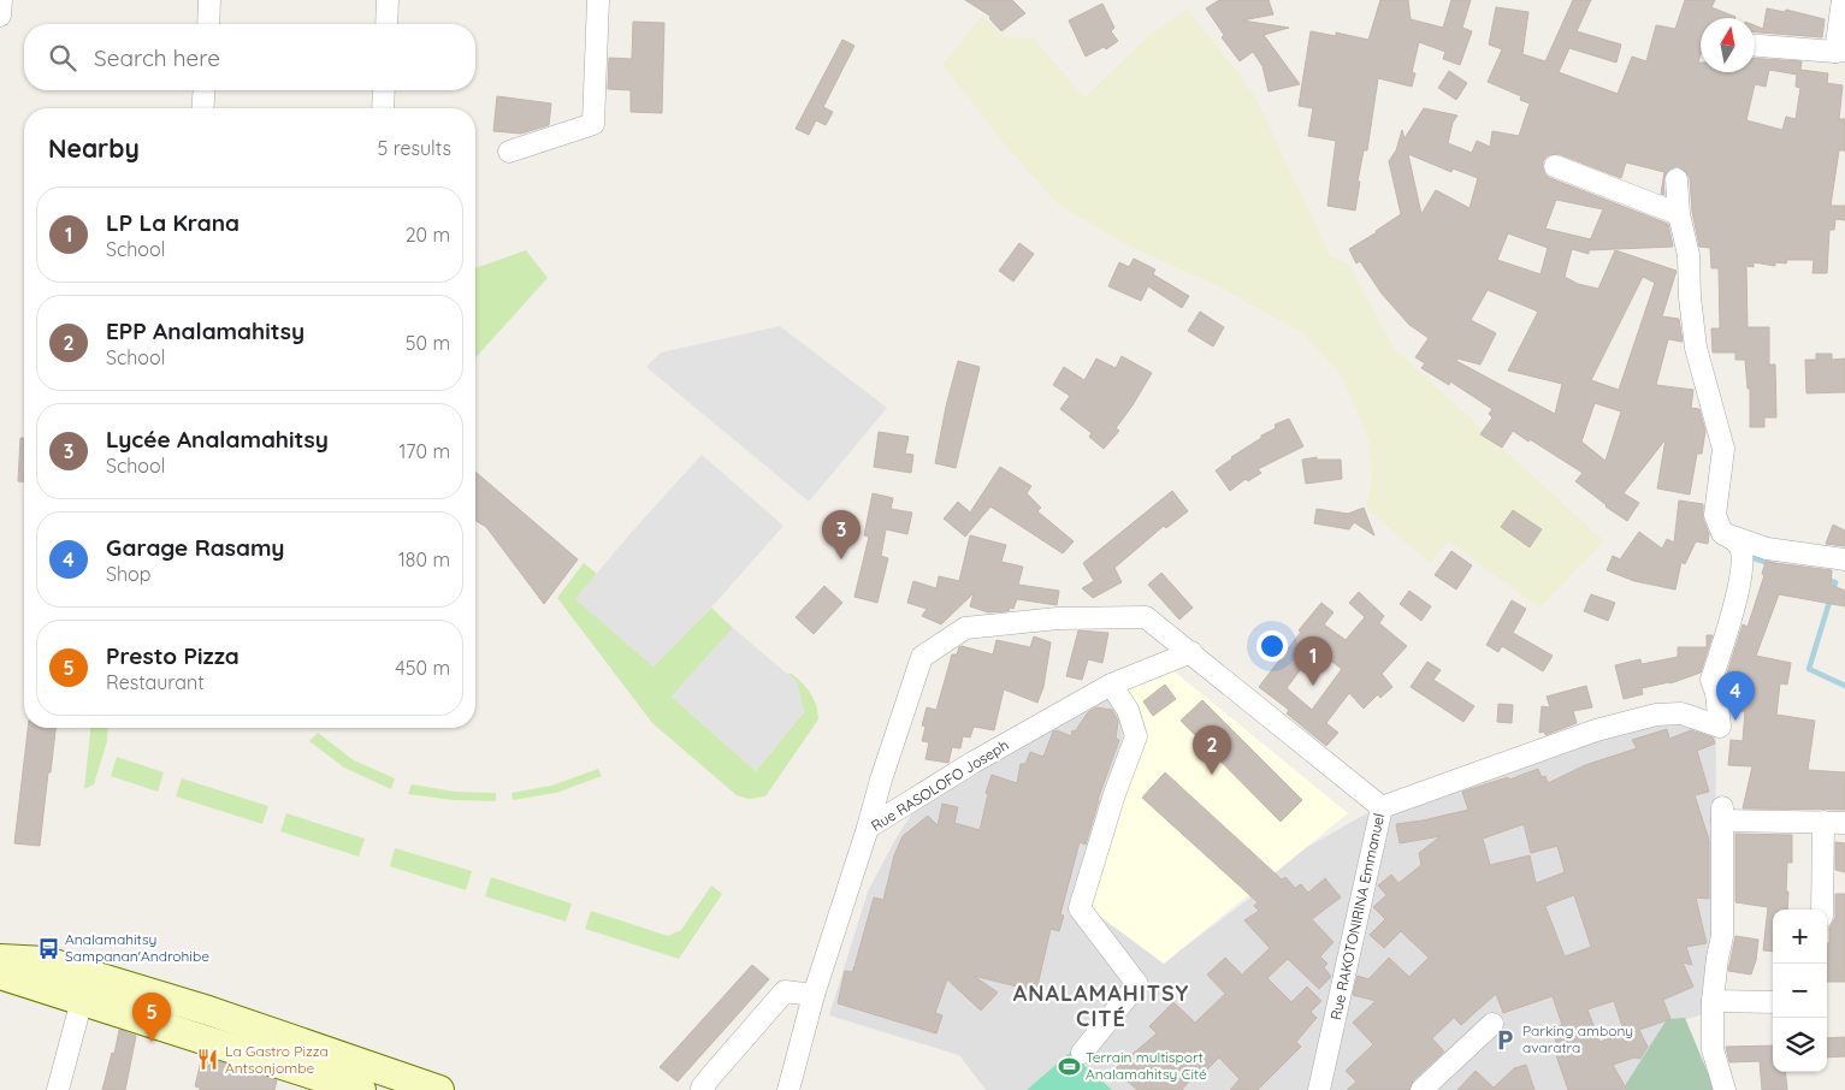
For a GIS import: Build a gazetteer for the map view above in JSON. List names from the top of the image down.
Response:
{
  "streets": {
    "street": ["Rue RASOLOFO Joseph", "Rue RAKOTONIRINA Emmanuel"]
  },
  "crossings": [
    ["Rue RASOLOFO Joseph", "Rue RAKOTONIRINA Emmanuel"]
  ],
  "districts": ["ANALAMAHITSY CITÉ"],
  "places": {
    "bus stop": ["Analamahitsy Sampanan'Androhibe"],
    "parking": ["Parking ambony avaratra"],
    "restaurant": ["La Gastro Pizza Antsonjombe"],
    "sports": ["Terrain multisport Analamahitsy Cité"]
  },
  "north": "top",
  "page": {
    "search": "Search here",
    "heading": ["Nearby", "5 results"],
    "list": [
      {
        "mark": "1",
        "name": "LP La Krana",
        "note": "School",
        "value": "20 m"
      },
      {
        "mark": "2",
        "name": "EPP Analamahitsy",
        "note": "School",
        "value": "50 m"
      },
      {
        "mark": "3",
        "name": "Lycée Analamahitsy",
        "note": "School",
        "value": "170 m"
      },
      {
        "mark": "4",
        "name": "Garage Rasamy",
        "note": "Shop",
        "value": "180 m"
      },
      {
        "mark": "5",
        "name": "Presto Pizza",
        "note": "Restaurant",
        "value": "450 m"
      }
    ],
    "pins": [
      "3",
      "1",
      "4",
      "2",
      "5"
    ],
    "map_buttons": ["+", "−"]
  }
}
